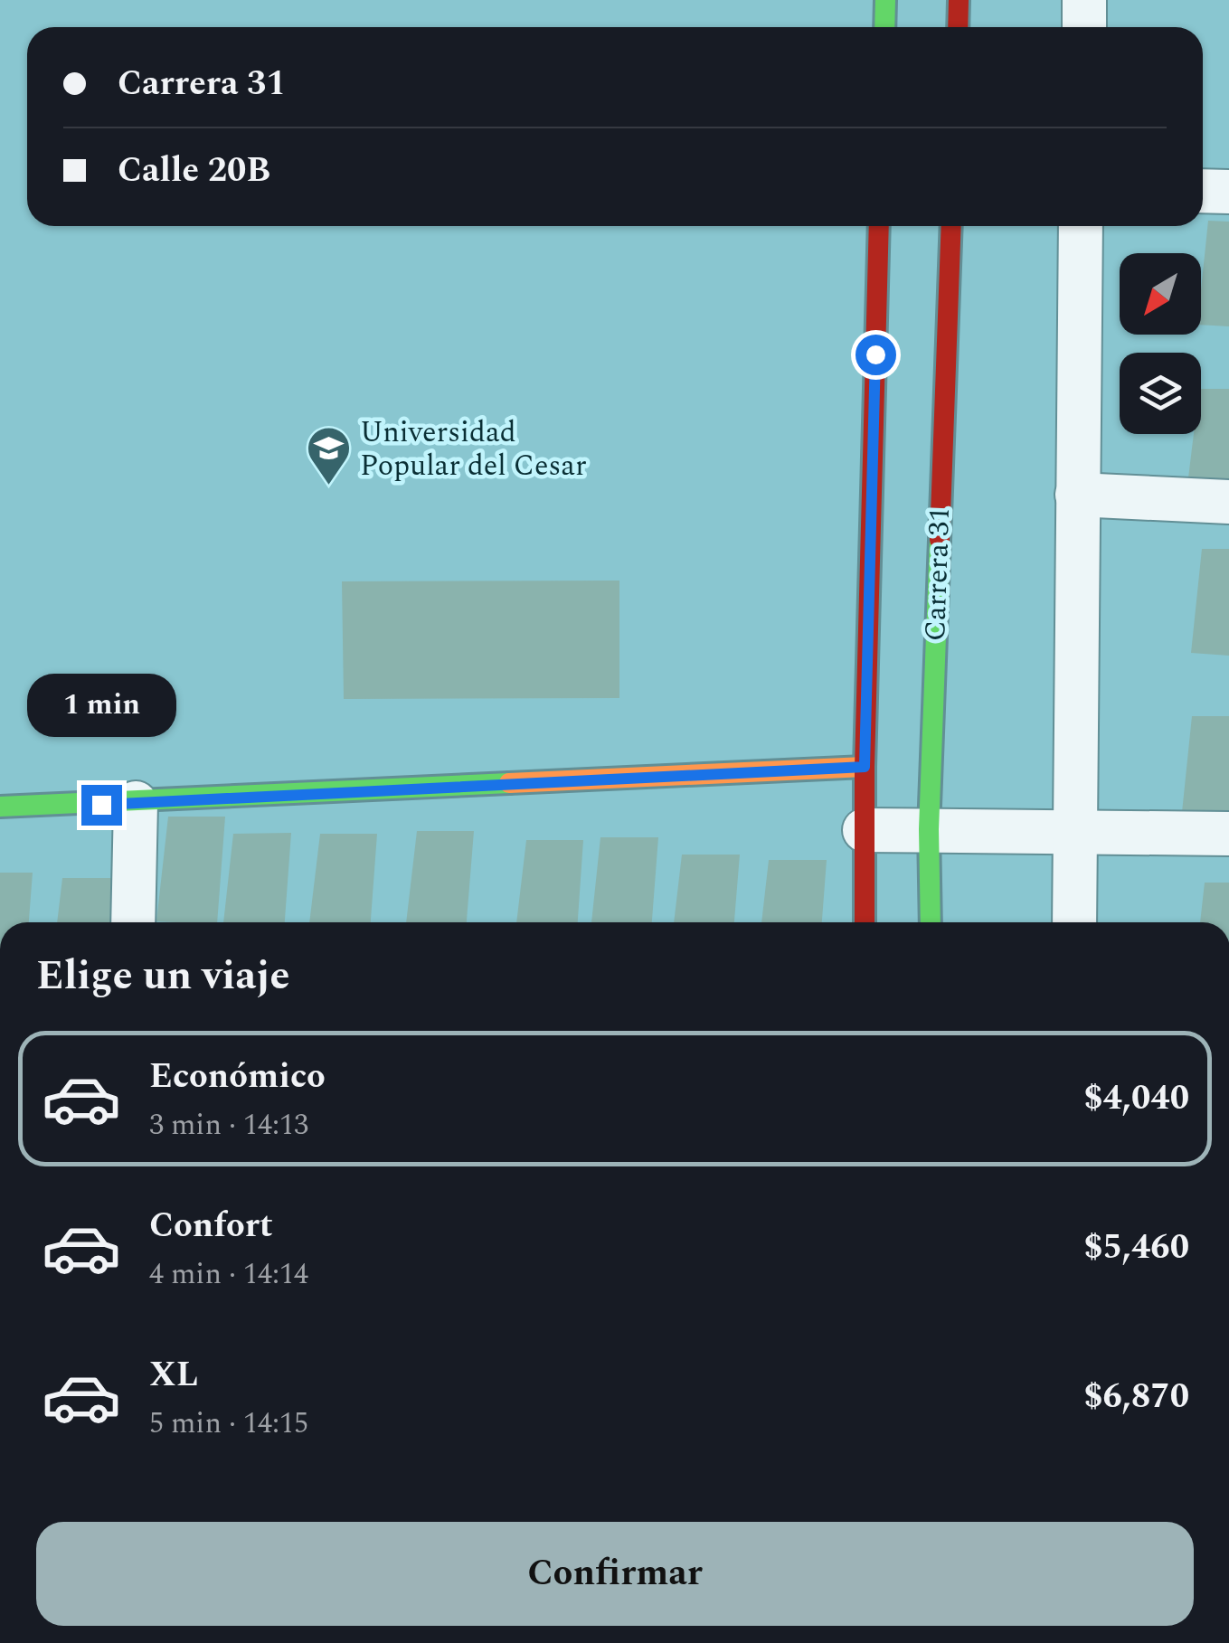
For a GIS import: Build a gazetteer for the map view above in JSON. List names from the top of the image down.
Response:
{
  "streets": {
    "main road": ["Carrera 31"]
  },
  "places": {
    "school or university": ["Universidad Popular del Cesar"]
  },
  "north": "bottom left",
  "page": {
    "banner": ["Carrera 31", "Calle 20B"],
    "bubble": "1 min",
    "heading": "Elige un viaje",
    "list": [
      {
        "name": "Económico",
        "note": "3 min · 14:13",
        "value": "$4,040"
      },
      {
        "name": "Confort",
        "note": "4 min · 14:14",
        "value": "$5,460"
      },
      {
        "name": "XL",
        "note": "5 min · 14:15",
        "value": "$6,870"
      }
    ],
    "buttons": "Confirmar"
  }
}
